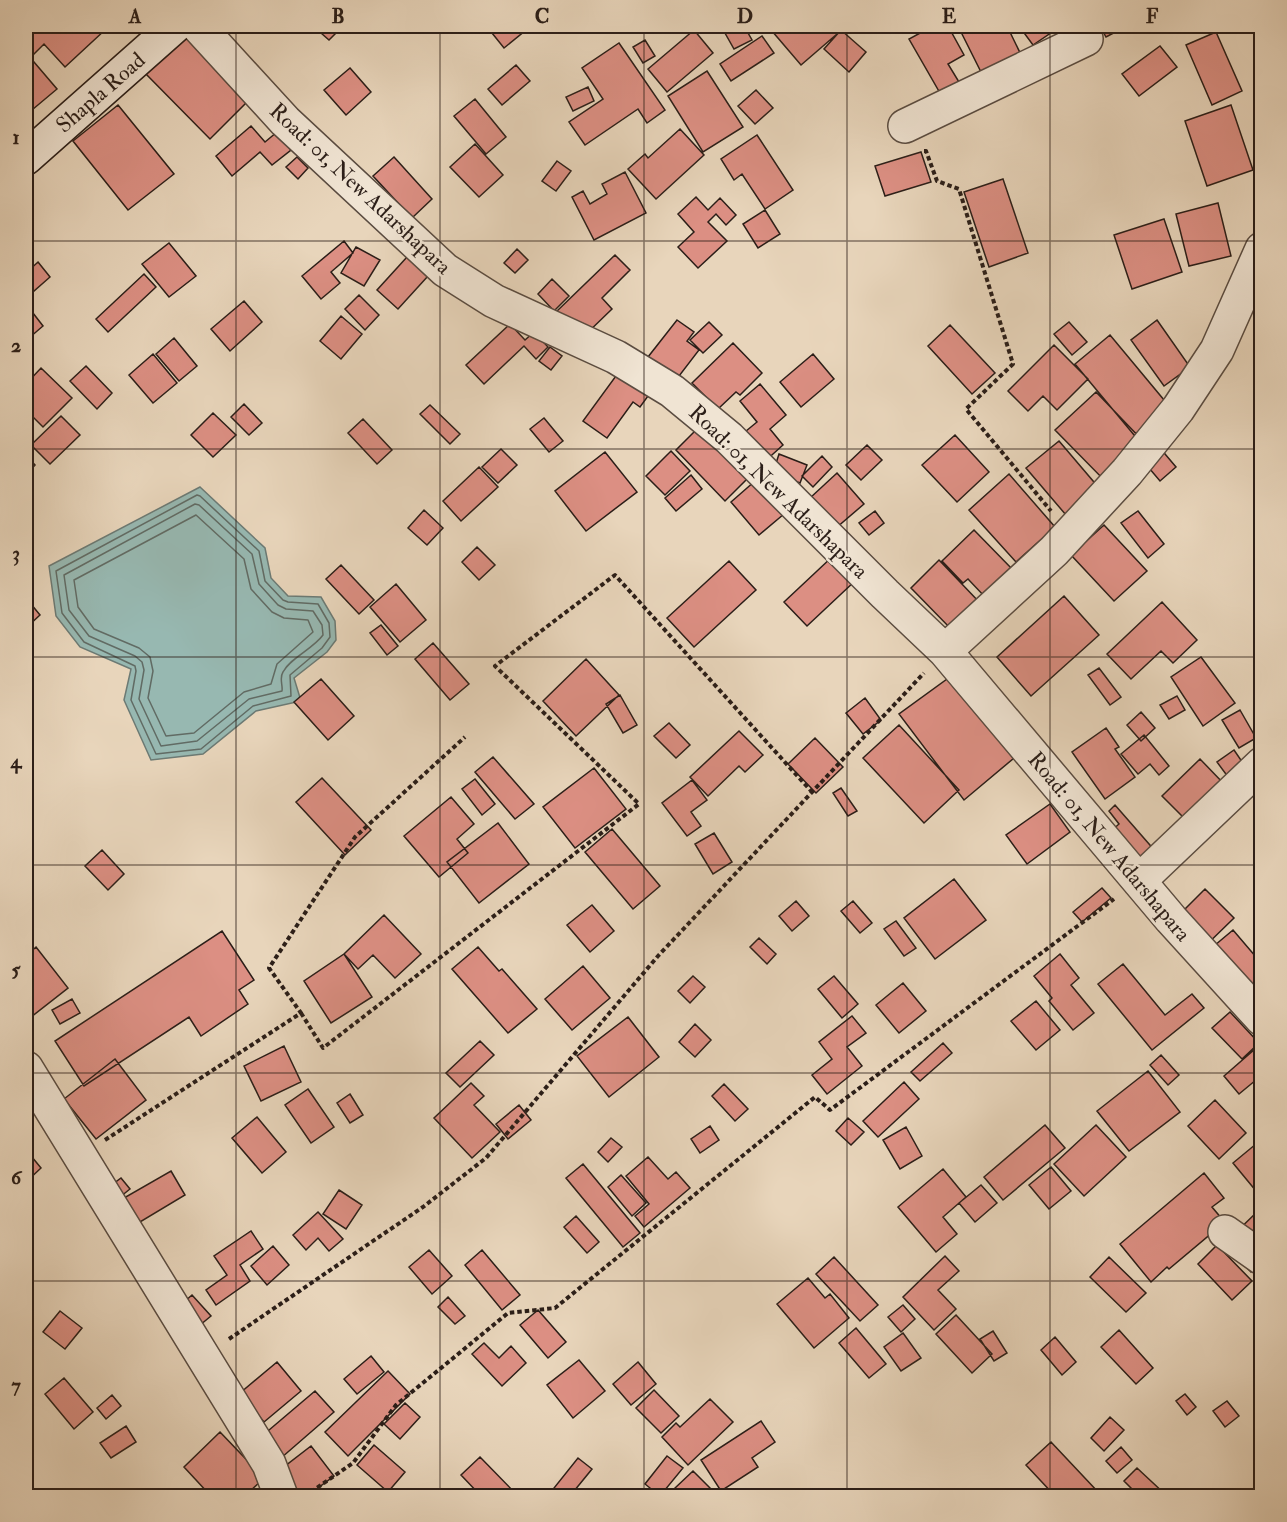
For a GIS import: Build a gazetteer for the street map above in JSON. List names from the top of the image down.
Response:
{
  "streets": {
    "street": ["Shapla Road", "Road: 01, New Adarshapara"]
  },
  "grid": {
    "columns": [
      "A",
      "B",
      "C",
      "D",
      "E",
      "F"
    ],
    "rows": [
      "1",
      "2",
      "3",
      "4",
      "5",
      "6",
      "7"
    ]
  }
}
